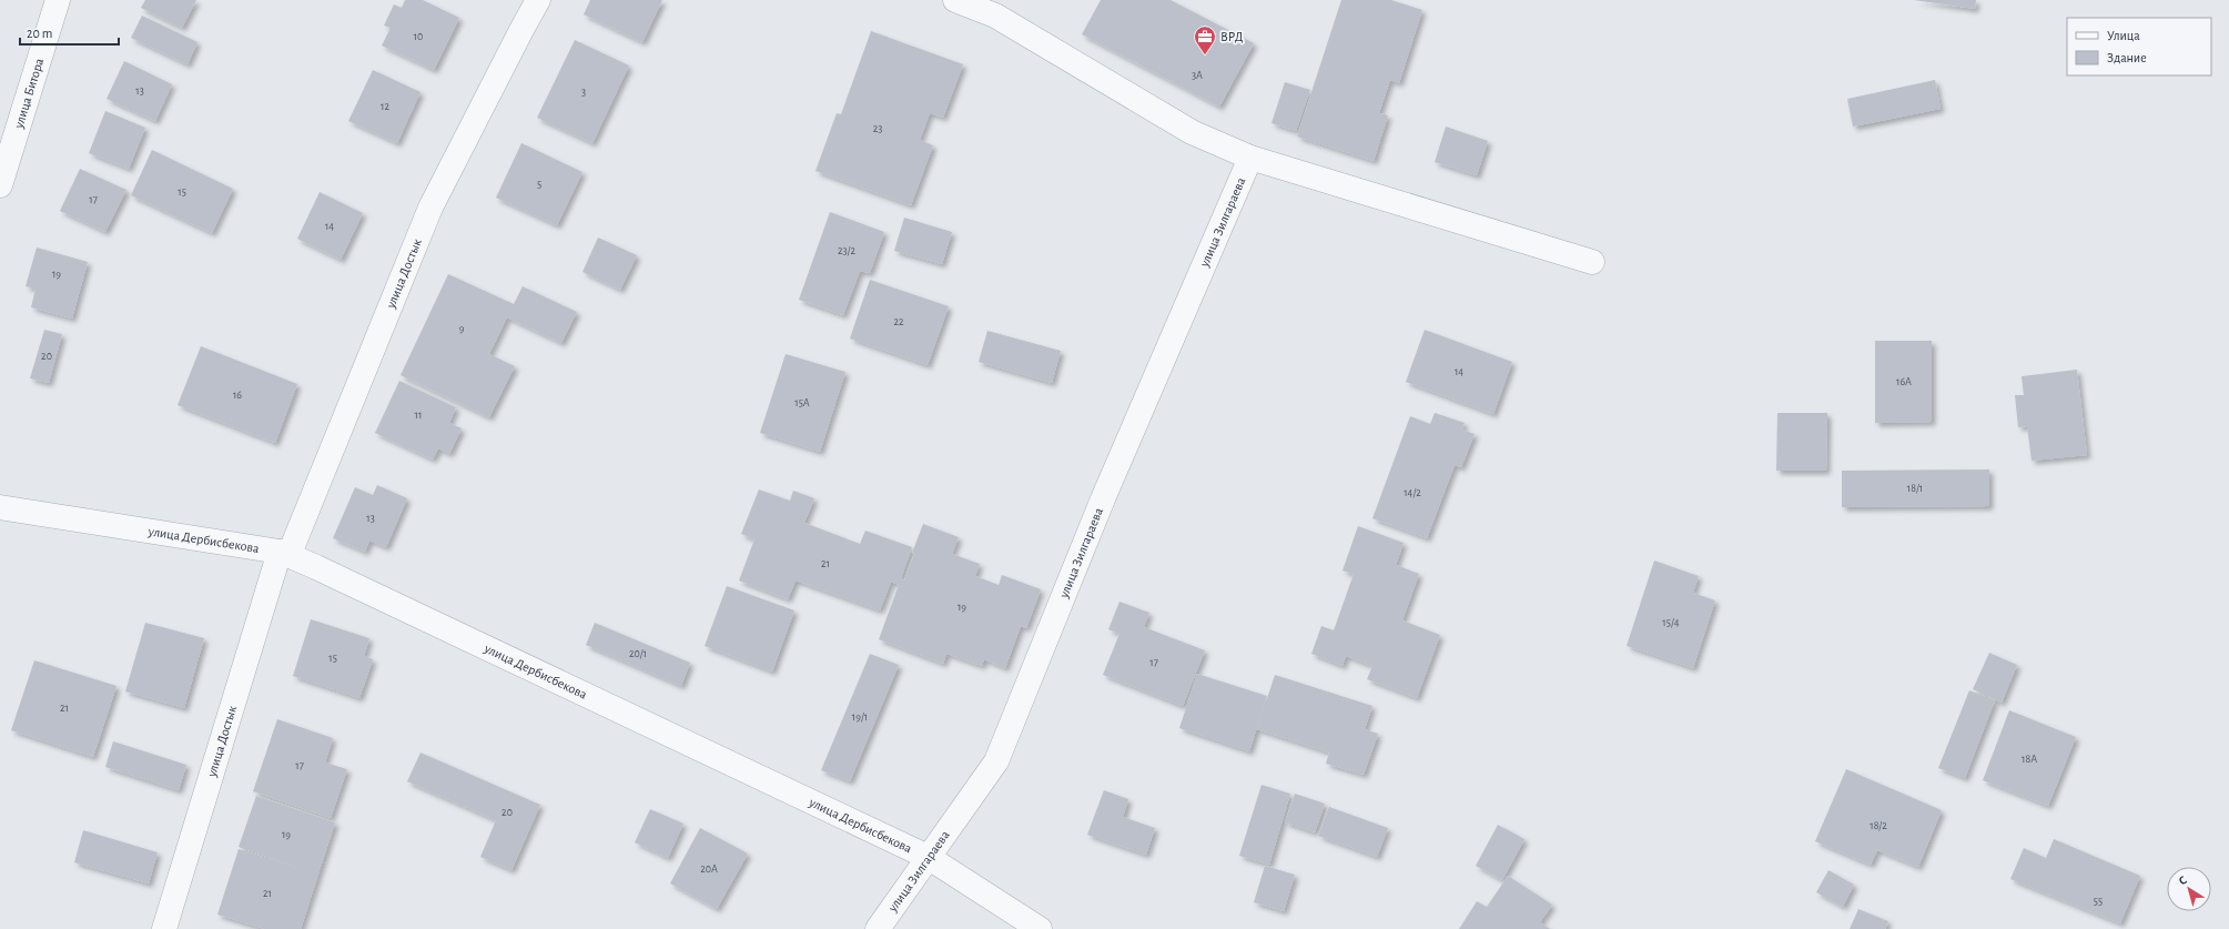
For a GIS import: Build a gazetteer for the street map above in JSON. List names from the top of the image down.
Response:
{
  "streets": {
    "street": [
      "улица Битора",
      "улица Зилгараева",
      "улица Достык",
      "улица Дербисбекова"
    ]
  },
  "crossings": [
    ["улица Зилгараева", "улица Дербисбекова"],
    ["улица Достык", "улица Дербисбекова"]
  ],
  "places": {
    "office": ["ВРД"]
  },
  "house_numbers": [
    "10",
    "3А",
    "13",
    "3",
    "12",
    "23",
    "5",
    "15",
    "17",
    "14",
    "23/2",
    "19",
    "22",
    "9",
    "20",
    "14",
    "16А",
    "16",
    "15А",
    "11",
    "18/1",
    "14/2",
    "13",
    "21",
    "19",
    "15/4",
    "20/1",
    "15",
    "17",
    "21",
    "19/1",
    "18А",
    "17",
    "20",
    "18/2",
    "19",
    "20А",
    "21",
    "55"
  ],
  "legend": ["Улица", "Здание"],
  "scale_bar": "20 m",
  "north": "top left"
}
